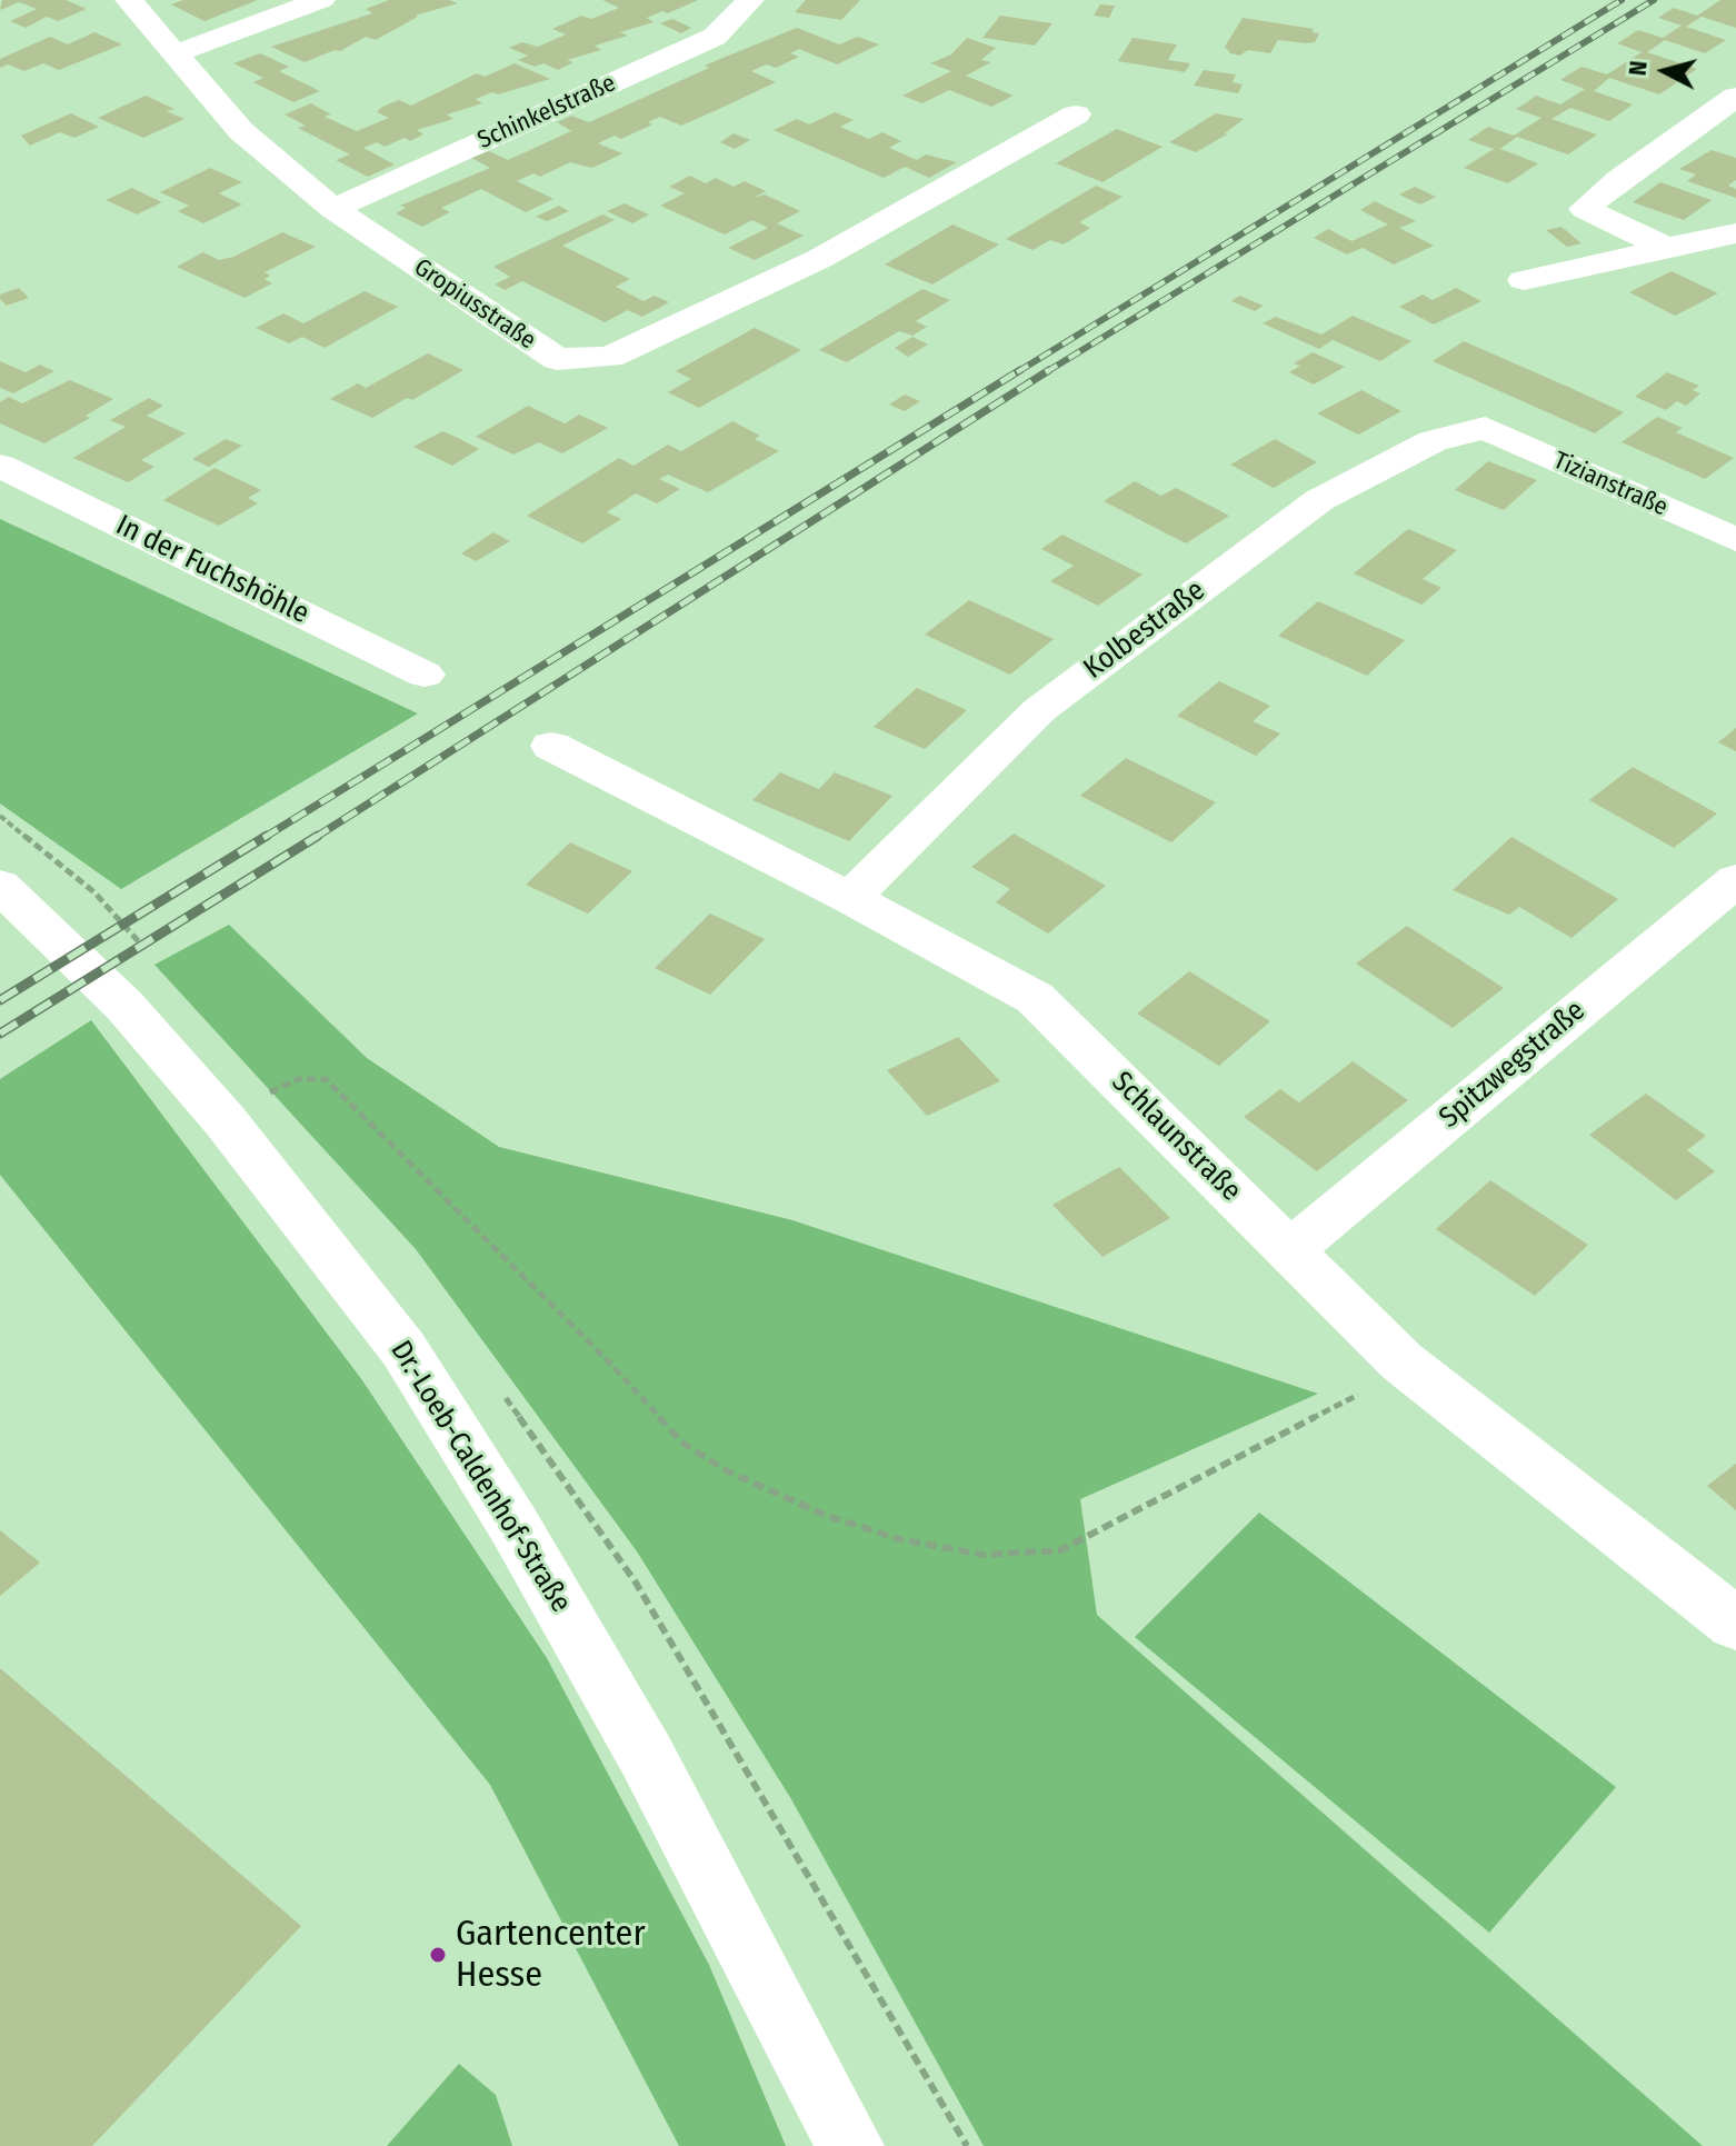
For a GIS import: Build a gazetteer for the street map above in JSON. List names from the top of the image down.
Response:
{
  "streets": {
    "street": [
      "Schinkelstraße",
      "Gropiusstraße",
      "Tizianstraße",
      "In der Fuchshöhle",
      "Kolbestraße",
      "Spitzwegstraße",
      "Schlaunstraße",
      "Dr.-Loeb-Caldenhof-Straße"
    ]
  },
  "crossings": [
    ["Schinkelstraße", "Gropiusstraße"],
    ["Tizianstraße", "Kolbestraße"],
    ["Kolbestraße", "Schlaunstraße"],
    ["Spitzwegstraße", "Schlaunstraße"]
  ],
  "places": ["Gartencenter Hesse"],
  "north": "left"
}
